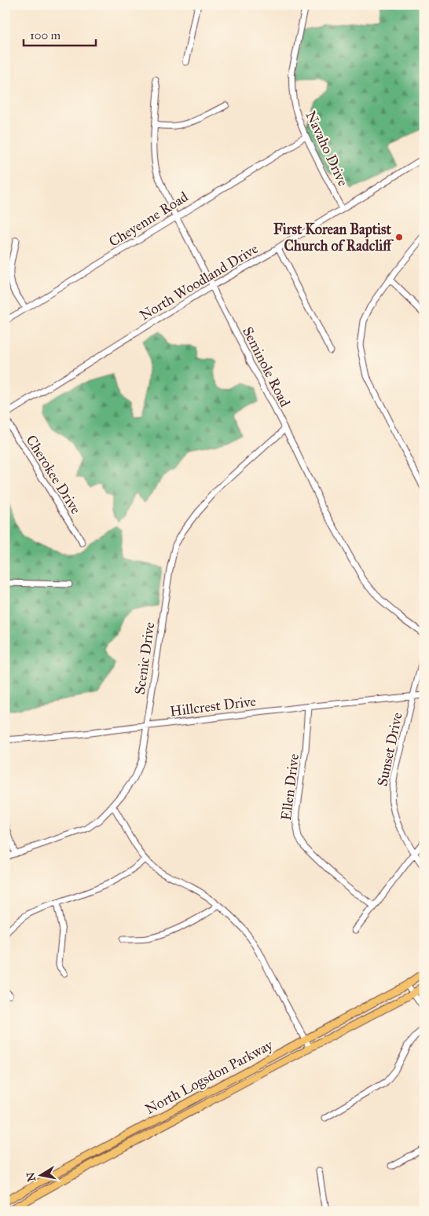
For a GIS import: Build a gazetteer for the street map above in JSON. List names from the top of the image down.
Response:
{
  "streets": {
    "main road": ["North Logsdon Parkway"],
    "street": [
      "Navaho Drive",
      "Cheyenne Road",
      "North Woodland Drive",
      "Seminole Road",
      "Cherokee Drive",
      "Scenic Drive",
      "Hillcrest Drive",
      "Sunset Drive",
      "Ellen Drive"
    ]
  },
  "crossings": [
    ["Navaho Drive", "Cheyenne Road"],
    ["Navaho Drive", "North Woodland Drive"],
    ["Cheyenne Road", "Seminole Road"],
    ["North Woodland Drive", "Seminole Road"],
    ["Seminole Road", "Scenic Drive"],
    ["Scenic Drive", "Hillcrest Drive"],
    ["Hillcrest Drive", "Sunset Drive"],
    ["Hillcrest Drive", "Ellen Drive"]
  ],
  "places": ["First Korean Baptist Church of Radcliff"],
  "scale_bar": "100 m",
  "north": "left"
}
